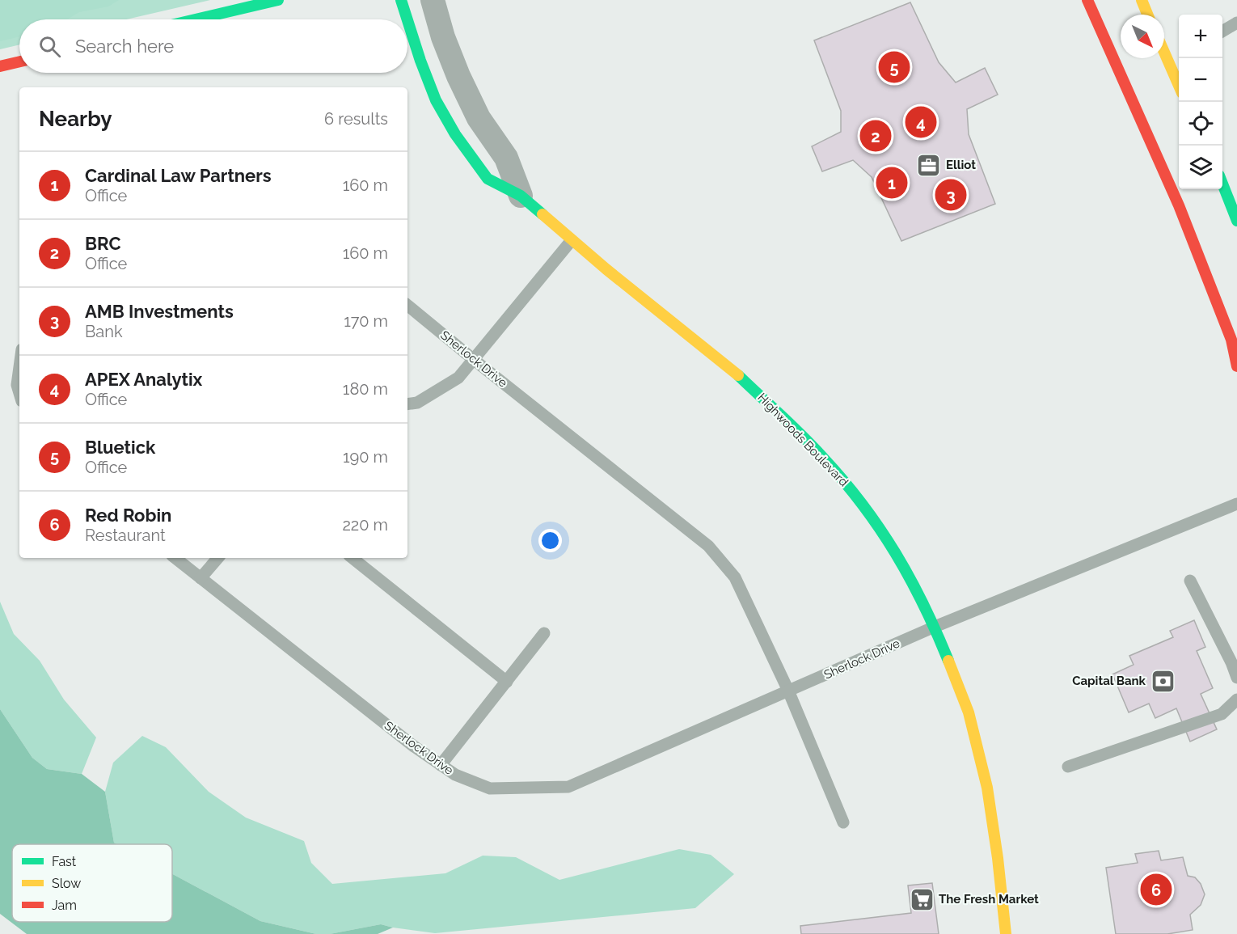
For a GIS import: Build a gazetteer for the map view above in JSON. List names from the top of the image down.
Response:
{
  "streets": {
    "street": ["Highwoods Boulevard"],
    "lane": ["Sherlock Drive"]
  },
  "crossings": [
    ["Sherlock Drive", "Highwoods Boulevard"]
  ],
  "places": {
    "office": ["Elliot"],
    "bank": ["Capital Bank"],
    "supermarket": ["The Fresh Market"]
  },
  "legend": ["Fast", "Slow", "Jam"],
  "north": "bottom right",
  "page": {
    "map_buttons": ["+", "−"],
    "search": "Search here",
    "pins": [
      "5",
      "4",
      "2",
      "1",
      "3",
      "6"
    ],
    "heading": ["Nearby", "6 results"],
    "list": [
      {
        "mark": "1",
        "name": "Cardinal Law Partners",
        "note": "Office",
        "value": "160 m"
      },
      {
        "mark": "2",
        "name": "BRC",
        "note": "Office",
        "value": "160 m"
      },
      {
        "mark": "3",
        "name": "AMB Investments",
        "note": "Bank",
        "value": "170 m"
      },
      {
        "mark": "4",
        "name": "APEX Analytix",
        "note": "Office",
        "value": "180 m"
      },
      {
        "mark": "5",
        "name": "Bluetick",
        "note": "Office",
        "value": "190 m"
      },
      {
        "mark": "6",
        "name": "Red Robin",
        "note": "Restaurant",
        "value": "220 m"
      }
    ]
  }
}
